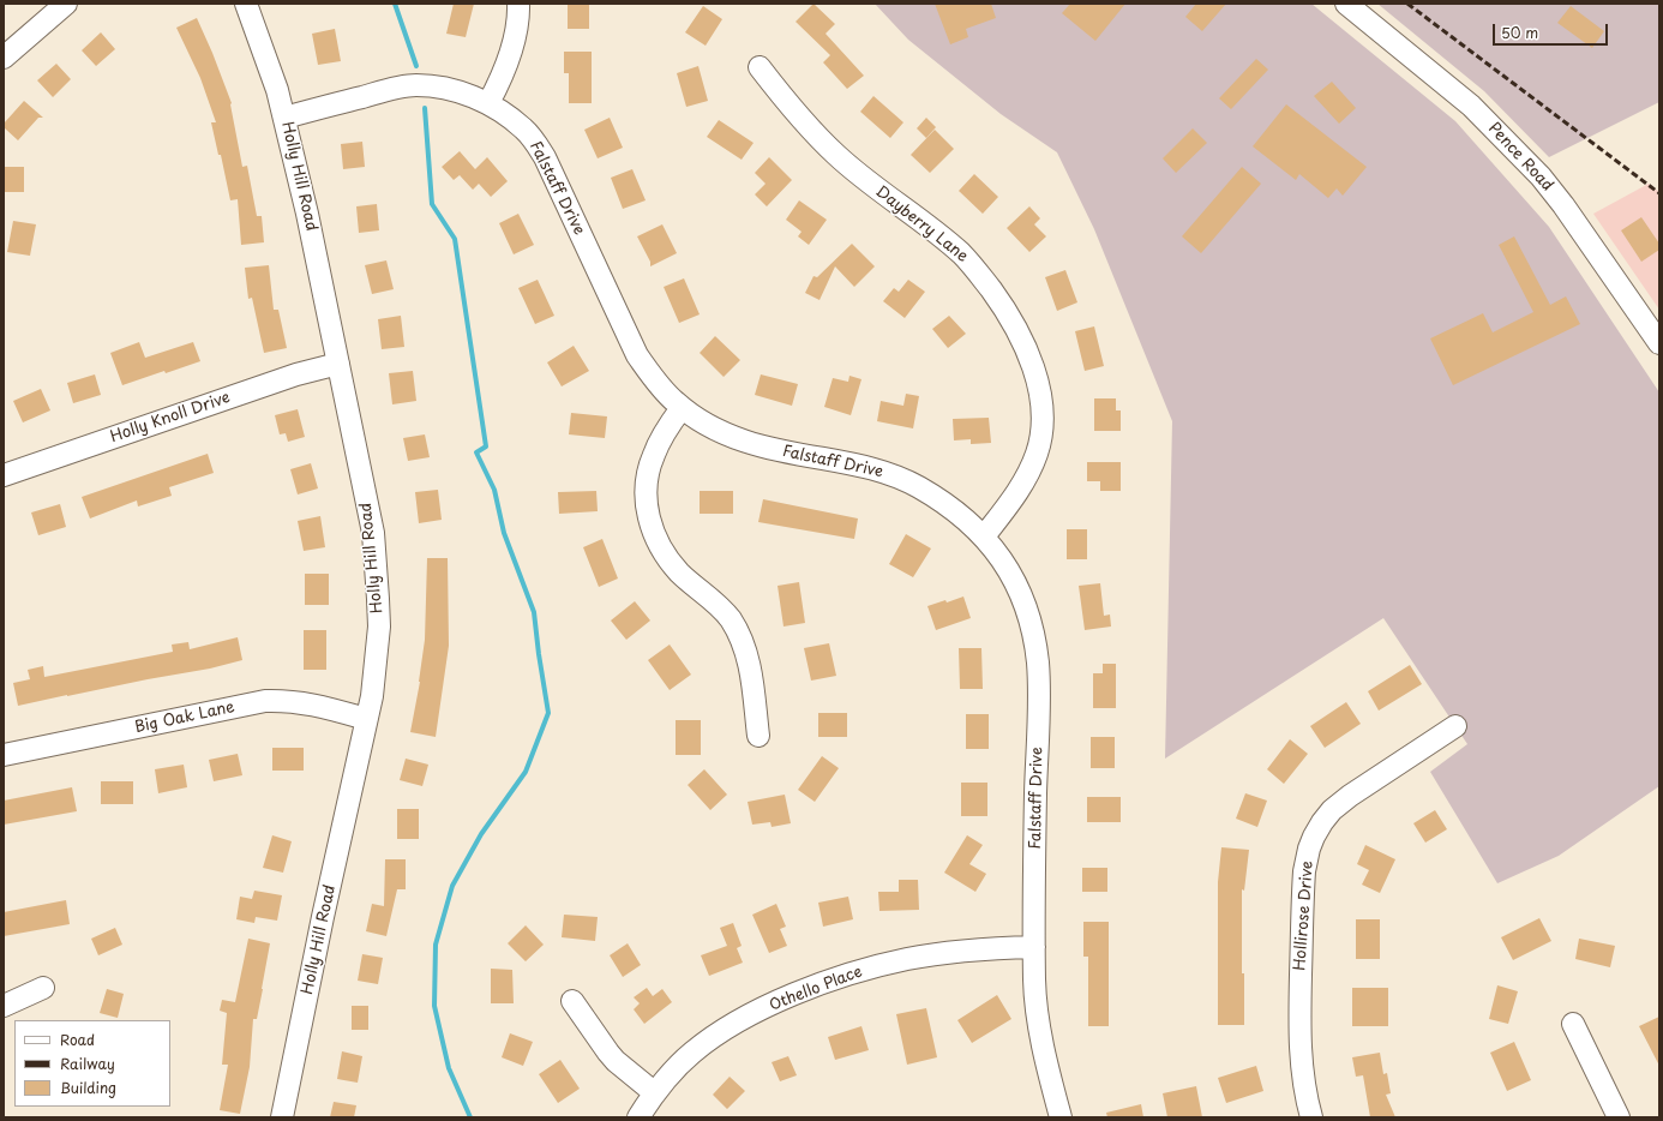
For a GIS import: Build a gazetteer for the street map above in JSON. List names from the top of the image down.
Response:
{
  "streets": {
    "street": [
      "Pence Road",
      "Holly Hill Road",
      "Falstaff Drive",
      "Dayberry Lane",
      "Holly Knoll Drive",
      "Big Oak Lane",
      "Hollirose Drive",
      "Othello Place"
    ]
  },
  "crossings": [
    ["Holly Hill Road", "Falstaff Drive"],
    ["Holly Hill Road", "Holly Knoll Drive"],
    ["Holly Hill Road", "Big Oak Lane"],
    ["Falstaff Drive", "Dayberry Lane"],
    ["Falstaff Drive", "Othello Place"]
  ],
  "legend": ["Road", "Railway", "Building"],
  "scale_bar": "50 m"
}
